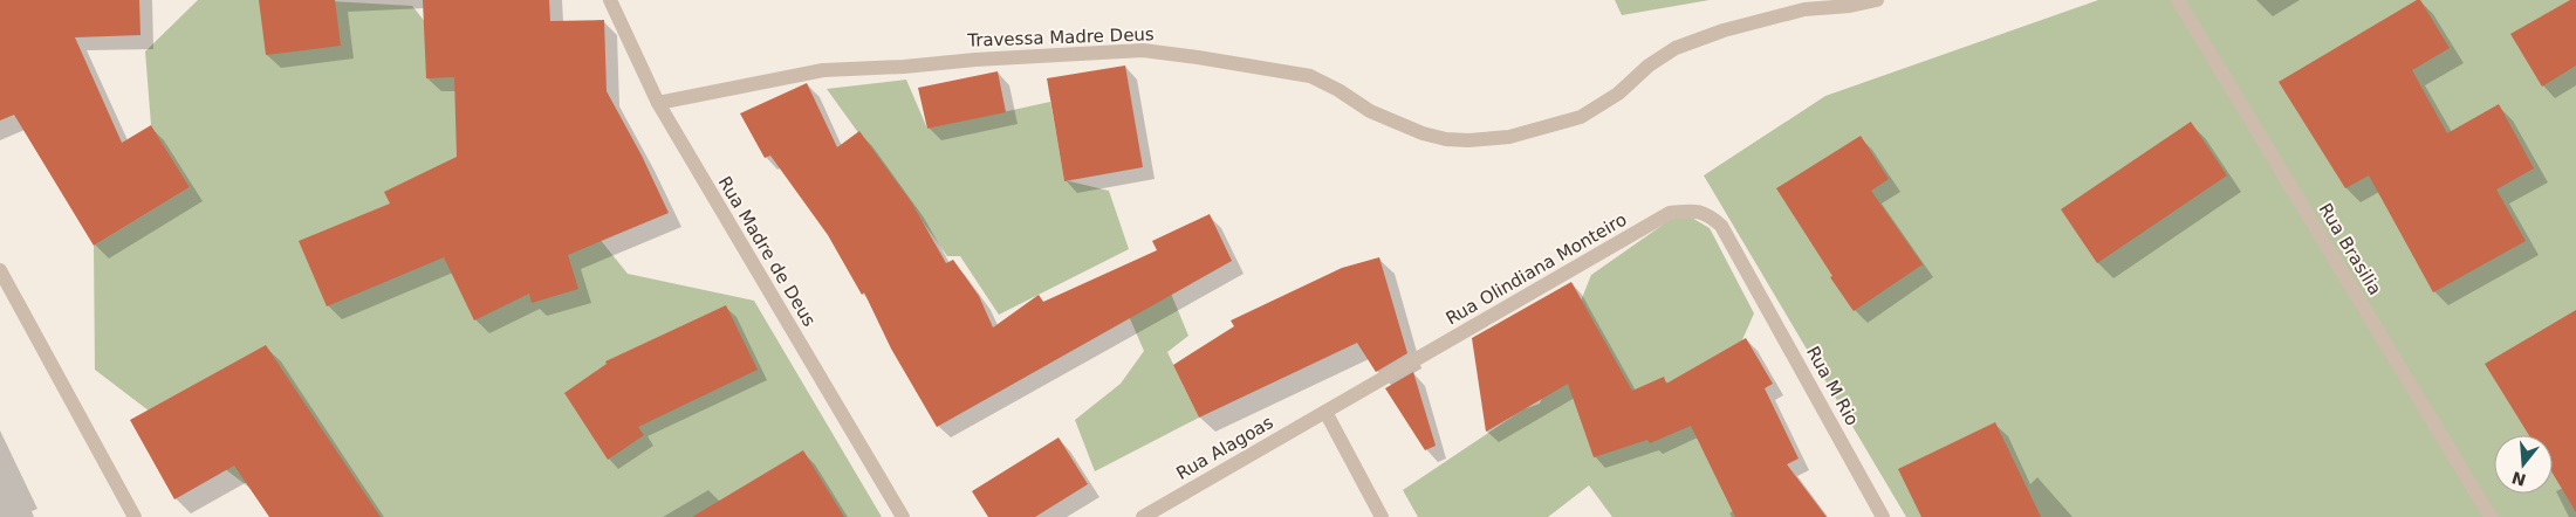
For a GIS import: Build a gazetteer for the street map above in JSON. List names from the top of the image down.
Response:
{
  "streets": {
    "street": [
      "Travessa Madre Deus",
      "Rua Brasilia",
      "Rua Madre de Deus",
      "Rua Olindiana Monteiro",
      "Rua M Rio",
      "Rua Alagoas"
    ]
  },
  "crossings": [
    ["Travessa Madre Deus", "Rua Madre de Deus"],
    ["Rua Olindiana Monteiro", "Rua M Rio"],
    ["Rua Olindiana Monteiro", "Rua Alagoas"]
  ],
  "north": "bottom"
}
